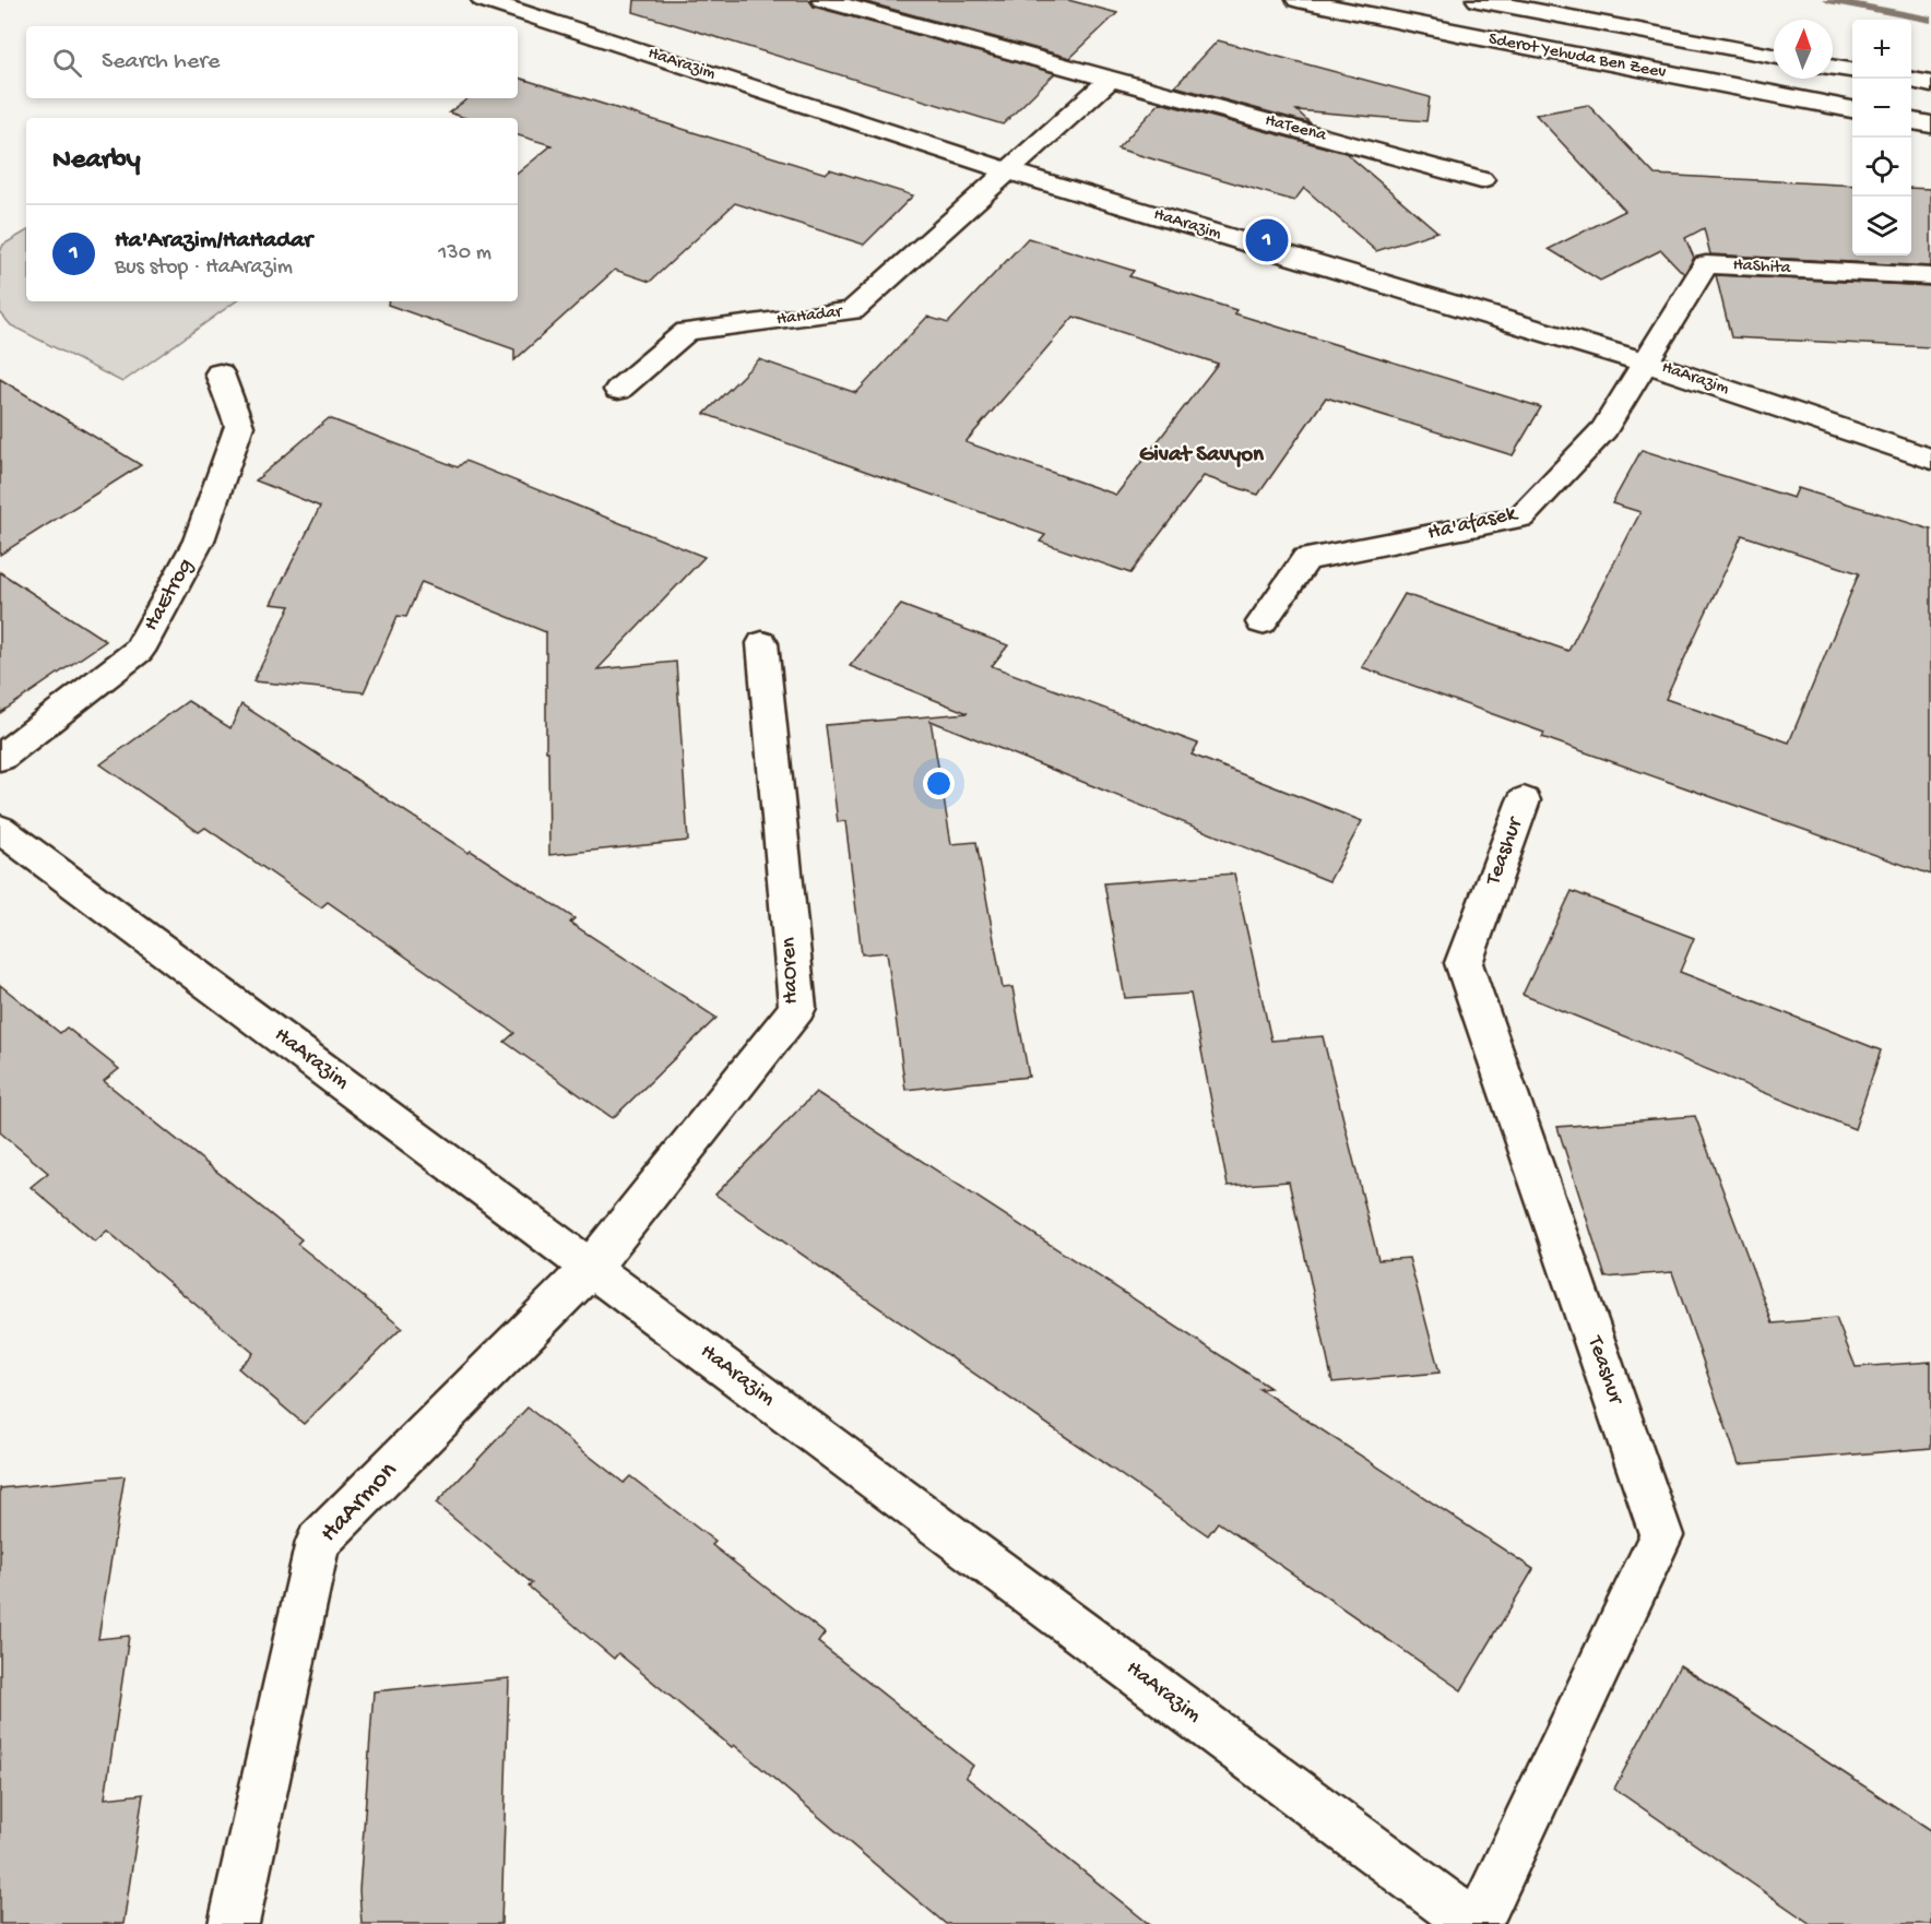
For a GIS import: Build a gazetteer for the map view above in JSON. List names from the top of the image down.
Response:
{
  "streets": {
    "street": [
      "Sderot Yehuda Ben Zeev",
      "HaArazim",
      "HaTeena",
      "HaShita",
      "HaHadar",
      "Ha'afasek",
      "HaEtrog",
      "Teashur",
      "HaOren",
      "HaArmon"
    ]
  },
  "crossings": [
    ["HaArazim", "HaShita"],
    ["HaArazim", "HaHadar"],
    ["HaArazim", "Ha'afasek"],
    ["HaArazim", "Teashur"],
    ["HaArazim", "HaOren"],
    ["HaArazim", "HaArmon"],
    ["HaShita", "Ha'afasek"],
    ["HaOren", "HaArmon"]
  ],
  "districts": ["Givat Savyon"],
  "north": "top",
  "page": {
    "map_buttons": ["+", "−"],
    "search": "Search here",
    "heading": "Nearby",
    "list": [
      {
        "mark": "1",
        "name": "Ha'Arazim/HaHadar",
        "note": "Bus stop · HaArazim",
        "value": "130 m"
      }
    ],
    "pins": "1"
  }
}
